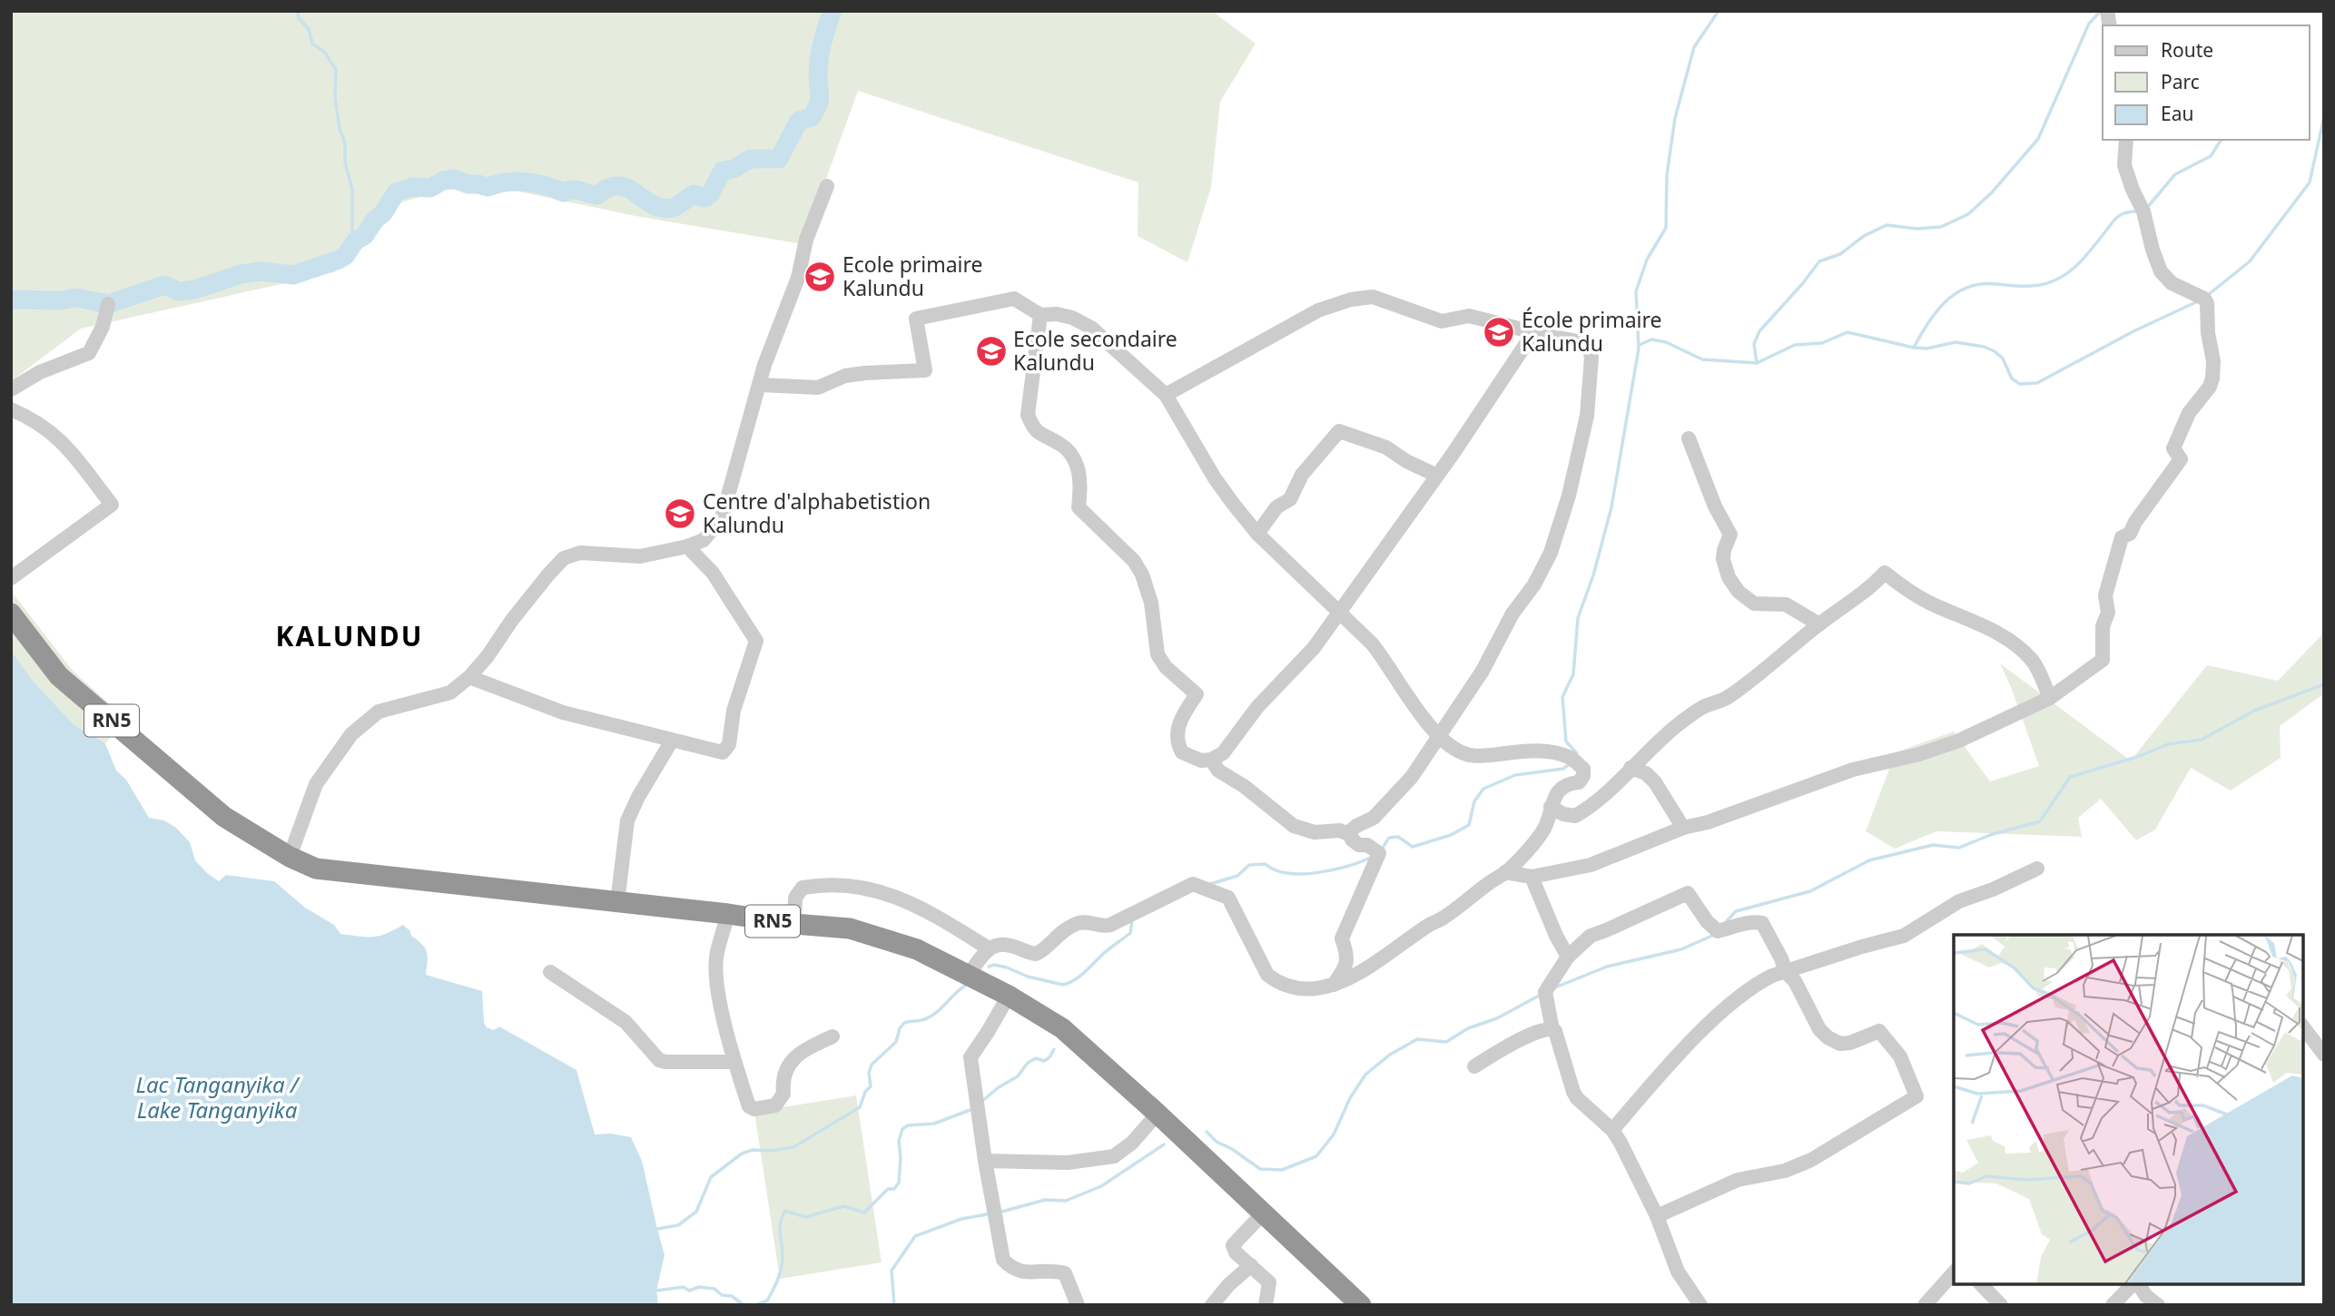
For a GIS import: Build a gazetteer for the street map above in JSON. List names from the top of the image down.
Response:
{
  "streets": {
    "highway": ["RN5"]
  },
  "districts": ["KALUNDU"],
  "water": ["Lac Tanganyika / Lake Tanganyika"],
  "places": {
    "school or university": [
      "Ecole primaire Kalundu",
      "École primaire Kalundu",
      "Ecole secondaire Kalundu",
      "Centre d'alphabetistion Kalundu"
    ]
  },
  "legend": ["Route", "Parc", "Eau"]
}
